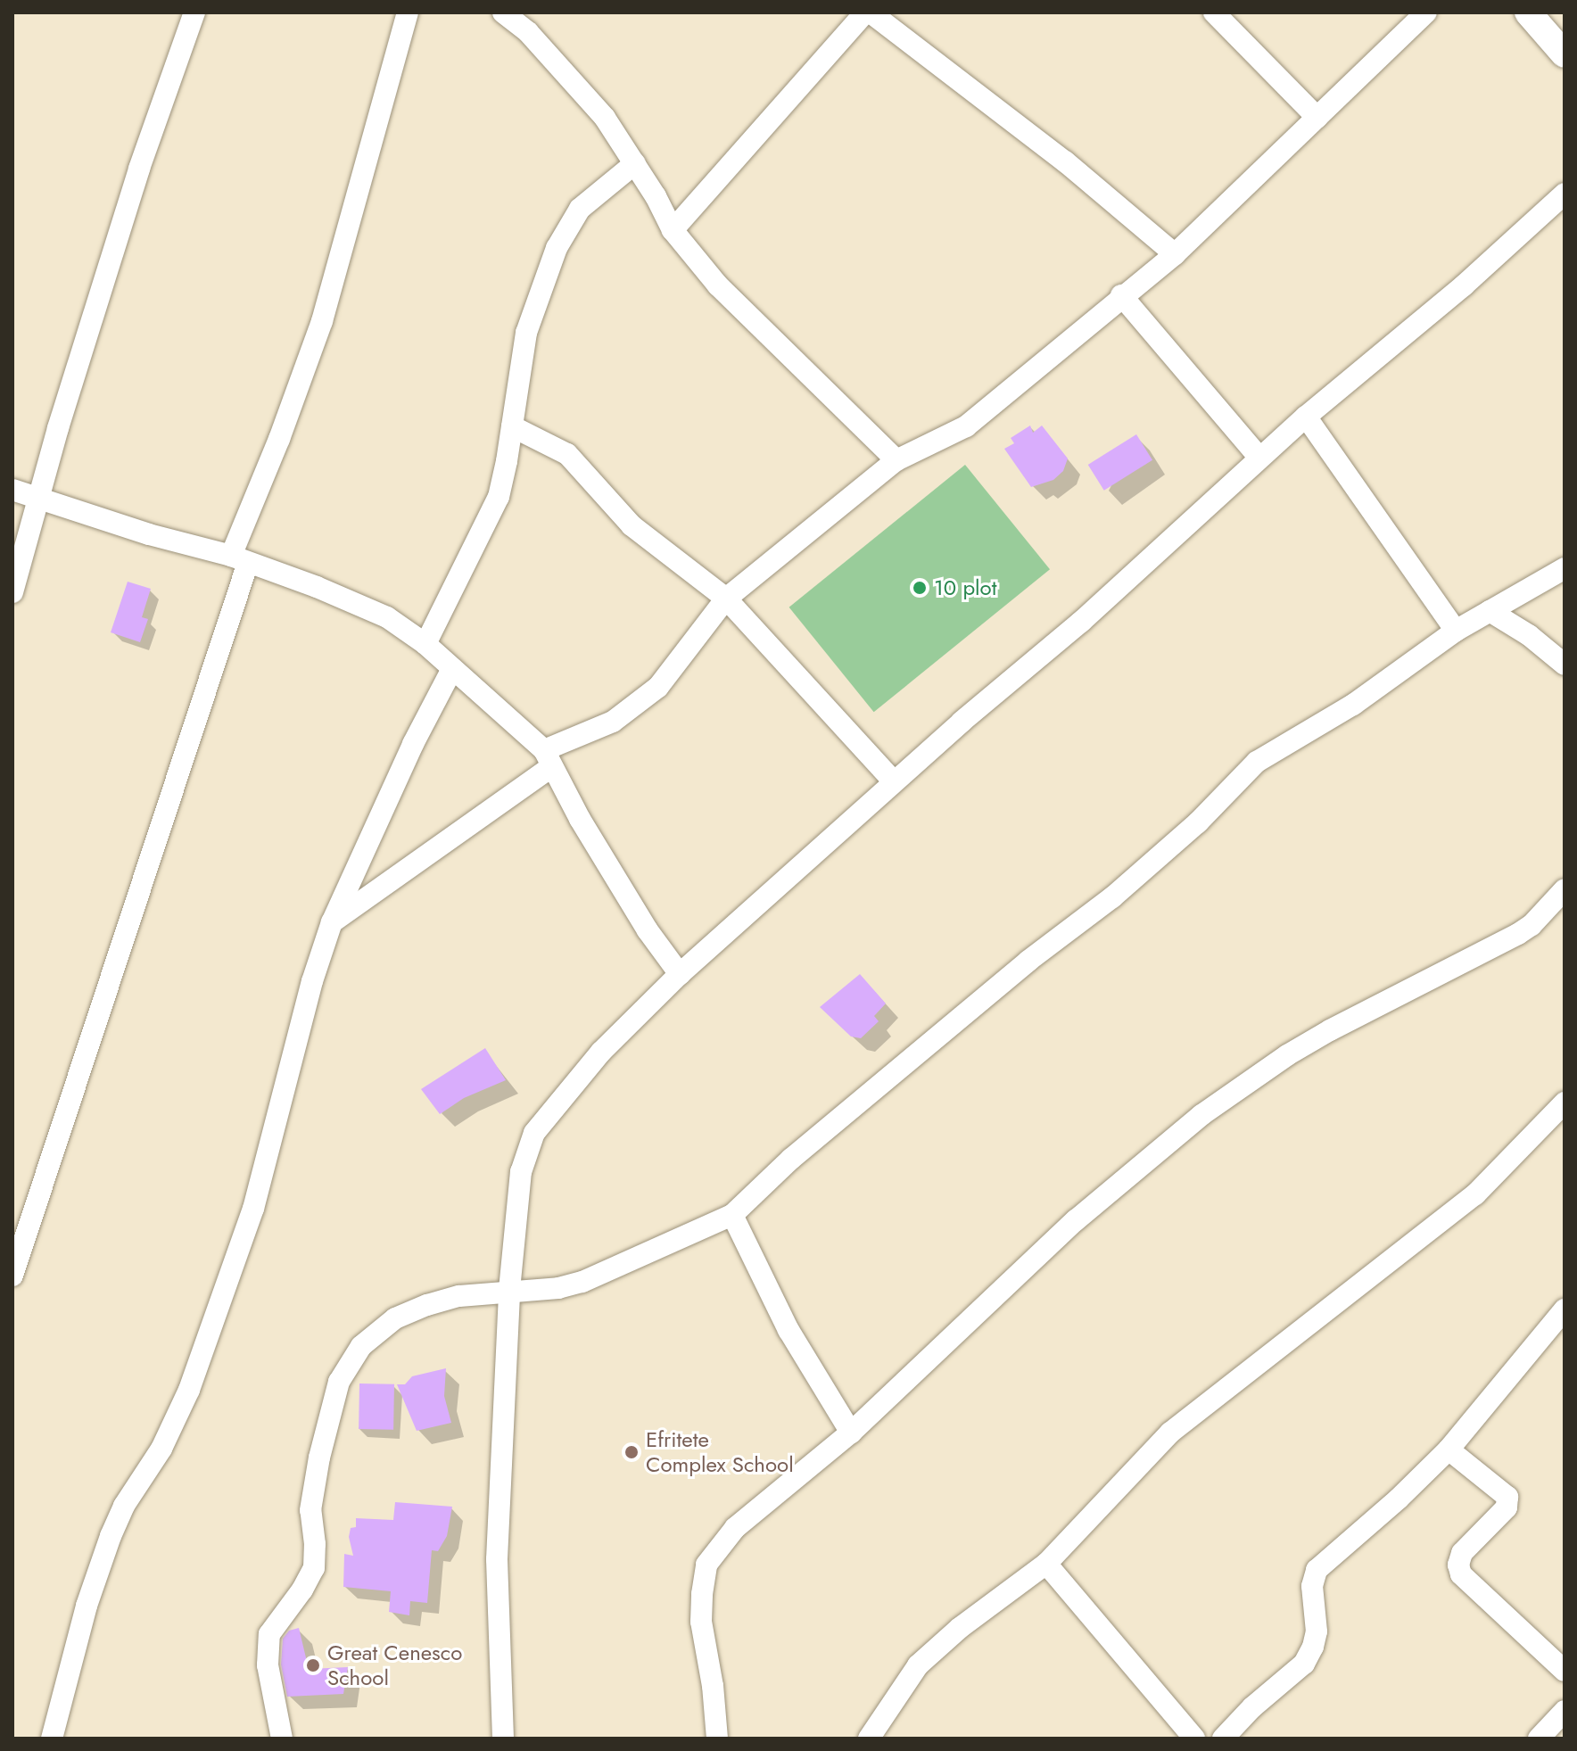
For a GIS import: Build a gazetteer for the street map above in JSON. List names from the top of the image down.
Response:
{
  "places": ["10 plot", "Efritete Complex School", "Great Cenesco School"]
}
